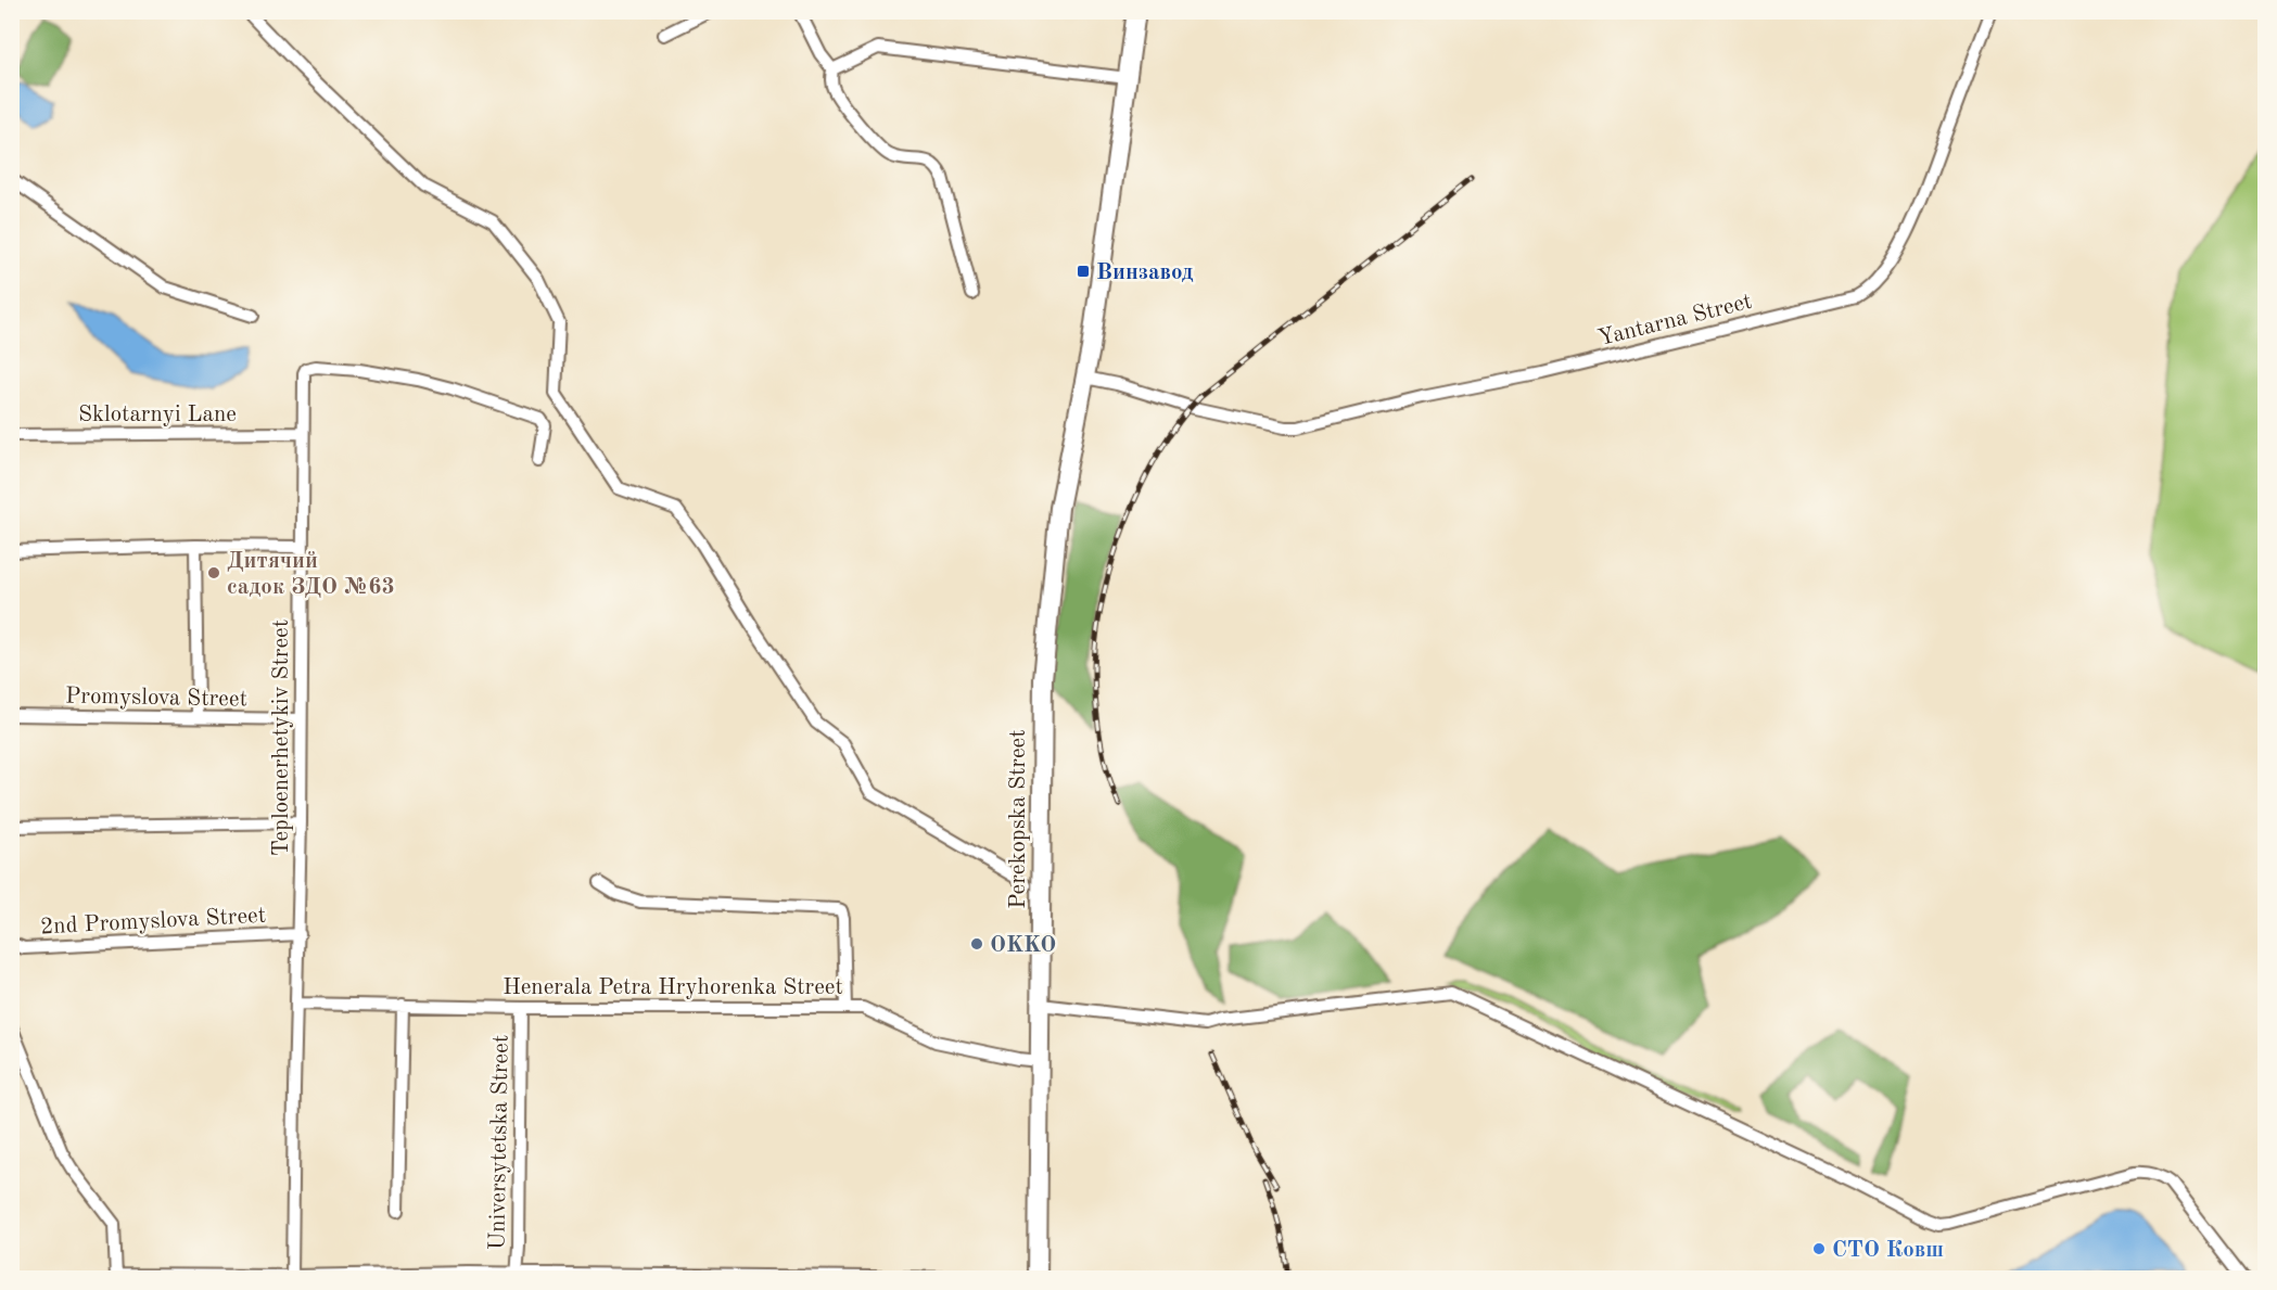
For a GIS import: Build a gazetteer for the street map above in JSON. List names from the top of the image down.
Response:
{
  "streets": {
    "main road": ["Perekopska Street"],
    "street": [
      "Yantarna Street",
      "Sklotarnyi Lane",
      "Promyslova Street",
      "Teploenerhetykiv Street",
      "2nd Promyslova Street",
      "Henerala Petra Hryhorenka Street",
      "Universytetska Street"
    ]
  },
  "crossings": [
    ["Yantarna Street", "Perekopska Street"],
    ["Sklotarnyi Lane", "Teploenerhetykiv Street"],
    ["Promyslova Street", "Teploenerhetykiv Street"],
    ["Teploenerhetykiv Street", "2nd Promyslova Street"],
    ["Teploenerhetykiv Street", "Henerala Petra Hryhorenka Street"],
    ["Perekopska Street", "Henerala Petra Hryhorenka Street"],
    ["Henerala Petra Hryhorenka Street", "Universytetska Street"]
  ],
  "places": {
    "transit": ["Винзавод"],
    "other": ["Дитячий садок ЗДО №63", "OKKO", "СТО Ковш"]
  }
}
